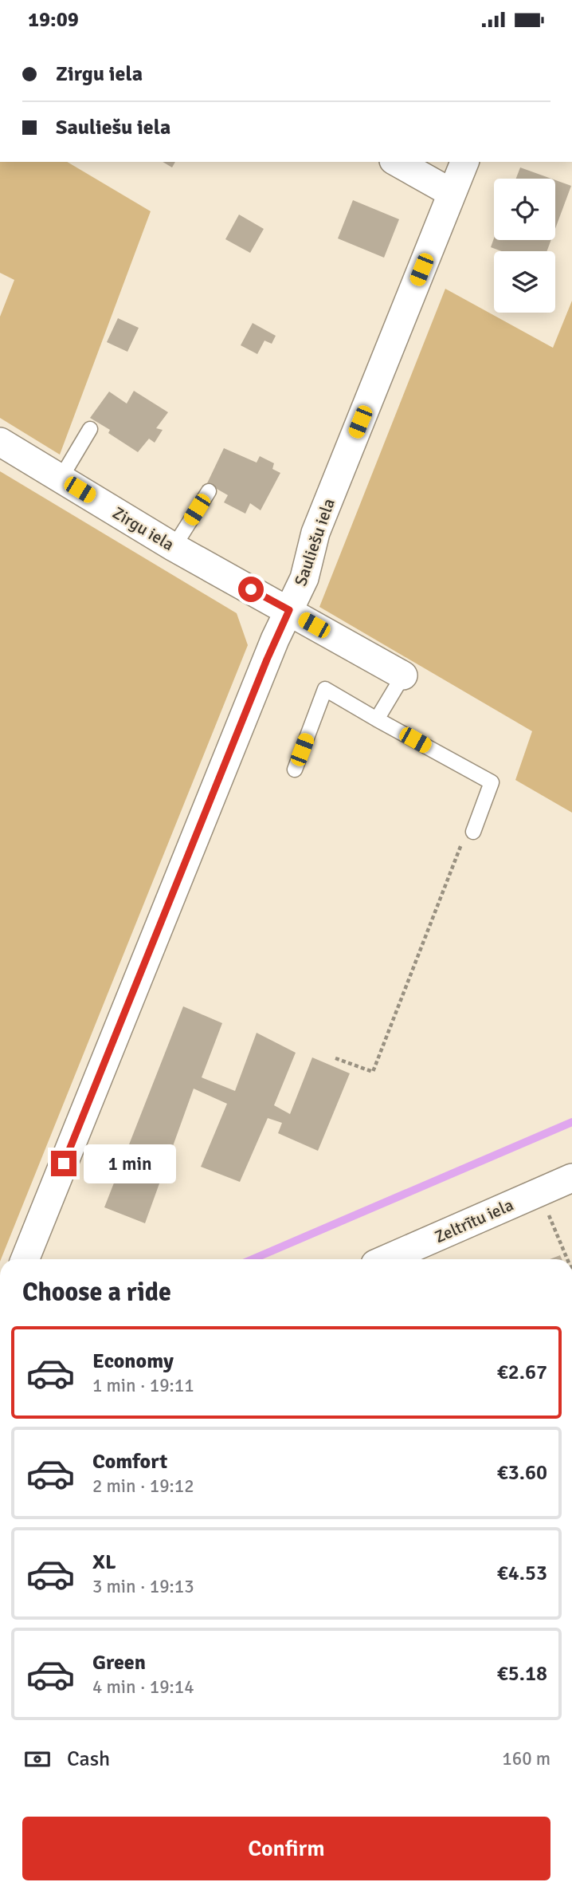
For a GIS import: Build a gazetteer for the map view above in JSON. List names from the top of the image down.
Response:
{
  "streets": {
    "street": ["Zirgu iela", "Sauliešu iela", "Zeltrītu iela"]
  },
  "crossings": [
    ["Zirgu iela", "Sauliešu iela"]
  ],
  "page": {
    "status": "19:09",
    "banner": ["Zirgu iela", "Sauliešu iela"],
    "bubble": "1 min",
    "heading": "Choose a ride",
    "list": [
      {
        "name": "Economy",
        "note": "1 min · 19:11",
        "value": "€2.67"
      },
      {
        "name": "Comfort",
        "note": "2 min · 19:12",
        "value": "€3.60"
      },
      {
        "name": "XL",
        "note": "3 min · 19:13",
        "value": "€4.53"
      },
      {
        "name": "Green",
        "note": "4 min · 19:14",
        "value": "€5.18"
      }
    ],
    "pay": ["Cash", "160 m"],
    "buttons": "Confirm"
  }
}
